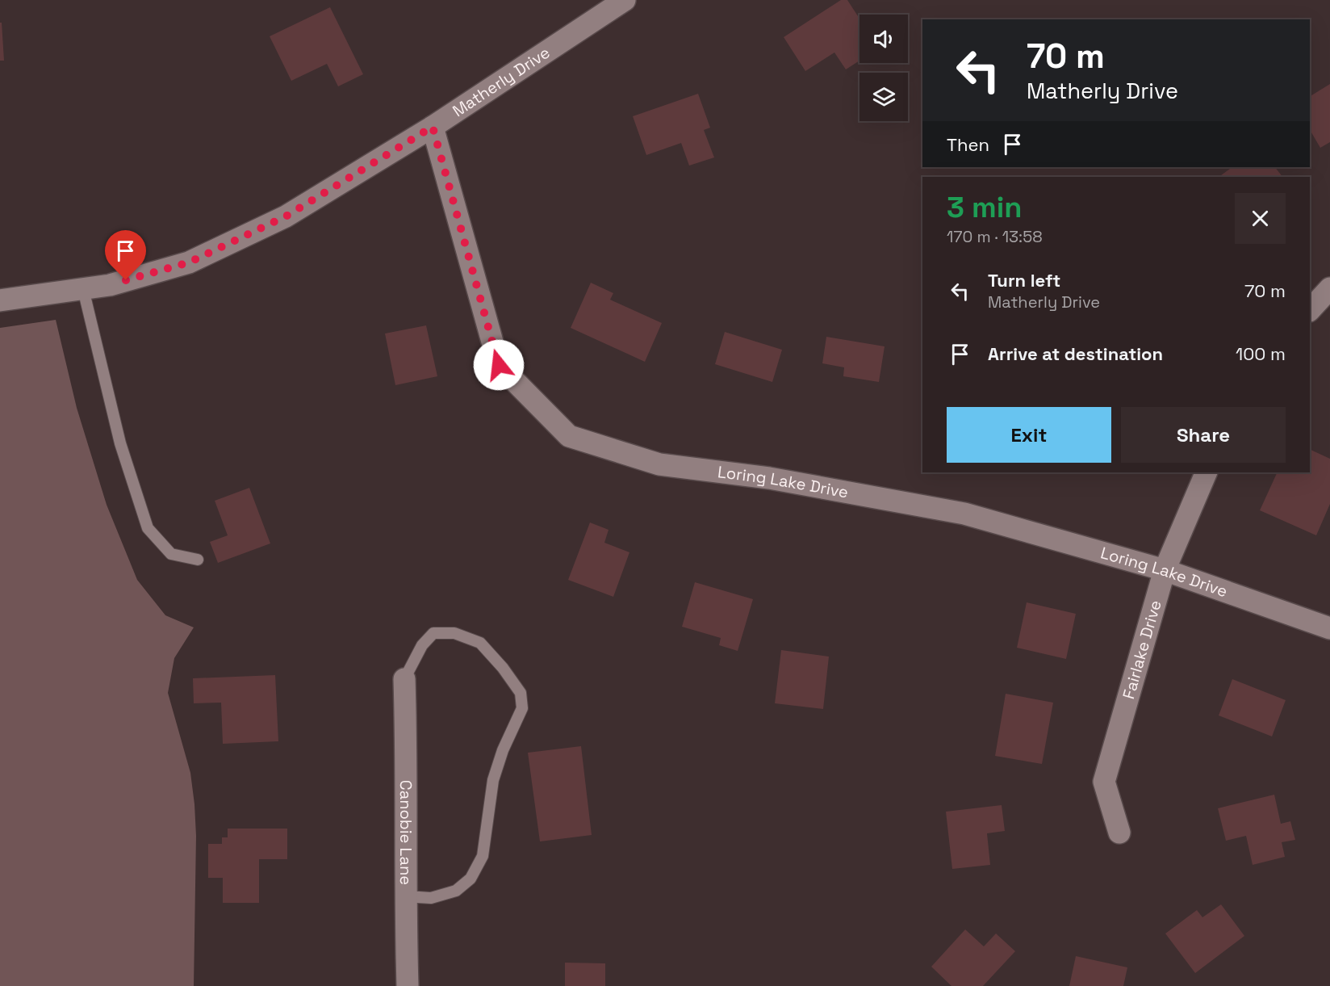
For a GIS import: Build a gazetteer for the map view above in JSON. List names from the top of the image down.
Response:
{
  "streets": {
    "street": [
      "Matherly Drive",
      "Loring Lake Drive",
      "Fairlake Drive",
      "Canobie Lane"
    ]
  },
  "crossings": [
    ["Matherly Drive", "Loring Lake Drive"],
    ["Loring Lake Drive", "Fairlake Drive"]
  ],
  "page": {
    "turn": ["70 m", "Matherly Drive"],
    "then": "Then",
    "heading": ["3 min", "170 m · 13:58"],
    "list": [
      {
        "name": "Turn left",
        "note": "Matherly Drive",
        "value": "70 m"
      },
      {
        "name": "Arrive at destination",
        "value": "100 m"
      }
    ],
    "buttons": ["Exit", "Share"]
  }
}
